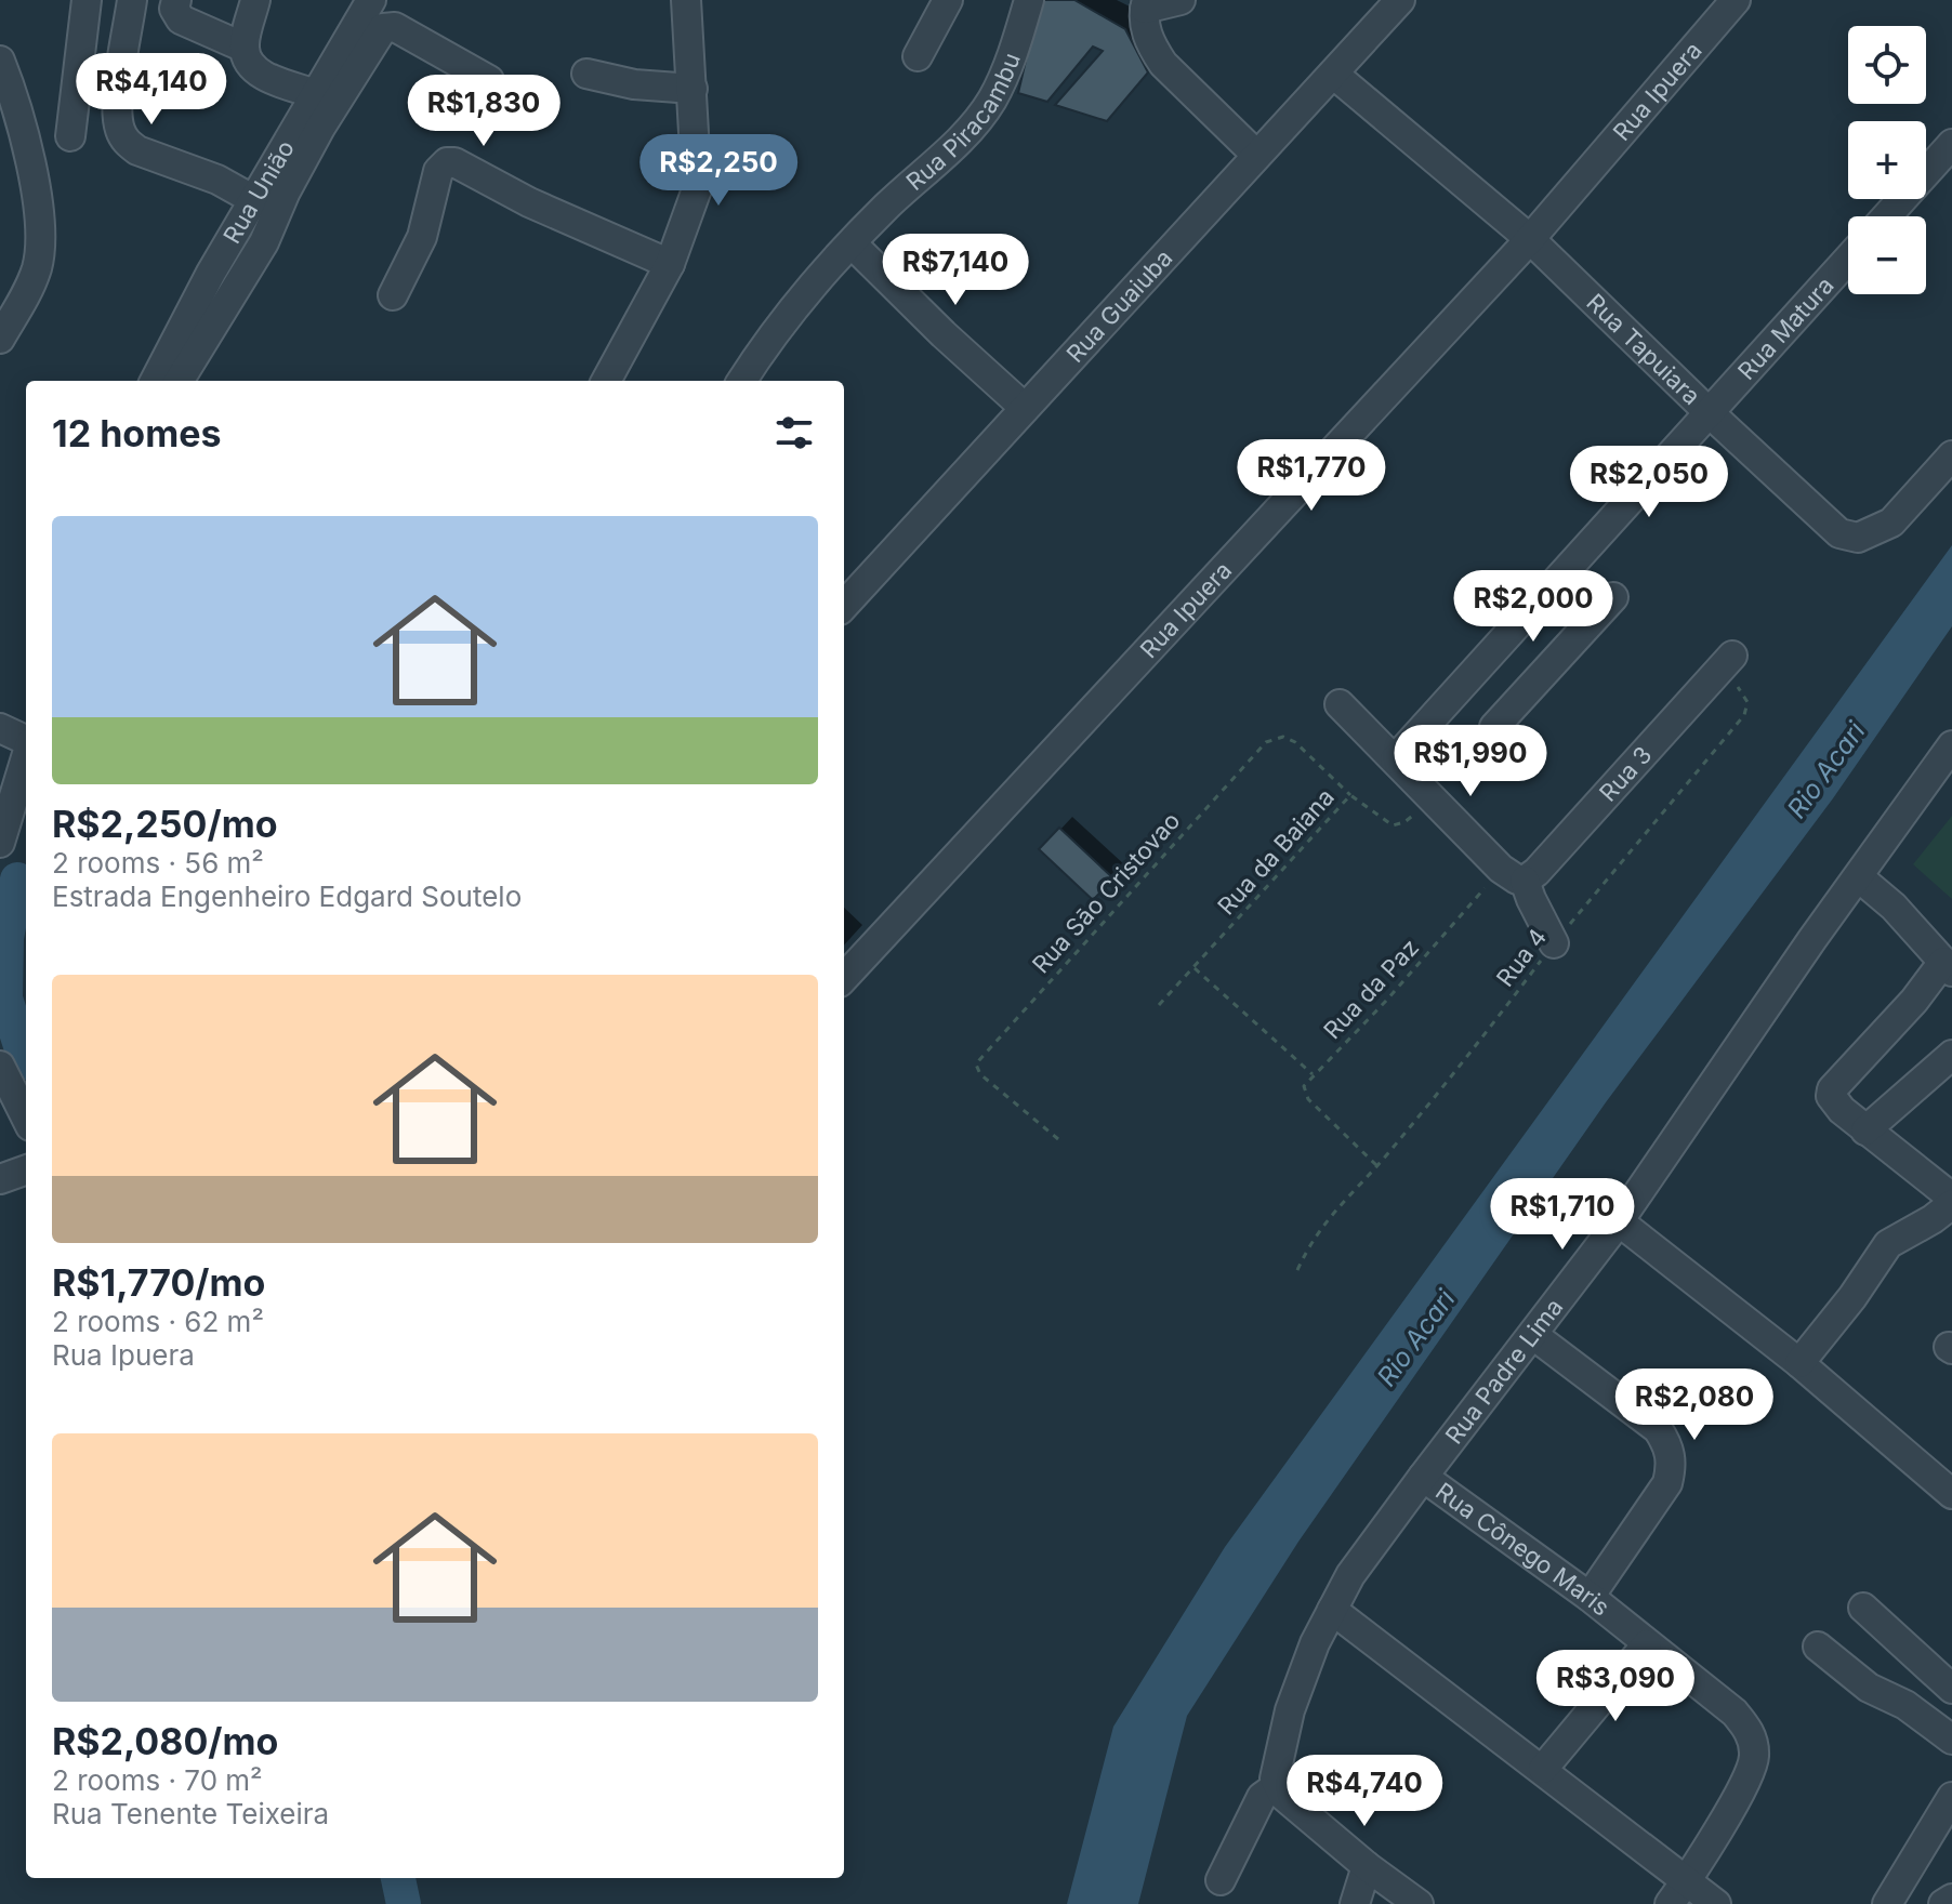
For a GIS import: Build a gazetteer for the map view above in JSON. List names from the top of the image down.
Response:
{
  "streets": {
    "street": [
      "Rua Ipuera",
      "Rua Piracambu",
      "Rua União",
      "Rua Guaiuba",
      "Rua Matura",
      "Rua Tapuiara",
      "Rua 3",
      "Rua Padre Lima",
      "Rua Cônego Maris"
    ],
    "path": [
      "Rua da Baiana",
      "Rua Sāo Cristovao",
      "Rua 4",
      "Rua da Paz"
    ]
  },
  "crossings": [
    ["Rua Ipuera", "Rua Tapuiara"],
    ["Rua Guaiuba", "Rua Tapuiara"],
    ["Rua Matura", "Rua Tapuiara"],
    ["Rua 3", "Rua 4"],
    ["Rua 3", "Rua da Paz"],
    ["Rua da Baiana", "Rua Sāo Cristovao"],
    ["Rua Padre Lima", "Rua Cônego Maris"]
  ],
  "water": ["Rio Acari"],
  "page": {
    "map_buttons": ["+", "−"],
    "price": [
      "R$4,140",
      "R$1,830",
      "R$2,250",
      "R$7,140",
      "R$1,770",
      "R$2,050",
      "R$2,000",
      "R$1,990",
      "R$1,710",
      "R$2,080",
      "R$3,090",
      "R$4,740"
    ],
    "heading": "12 homes",
    "list": [
      {
        "name": "R$2,250/mo",
        "note": "2 rooms · 56 m² · Estrada Engenheiro Edgard Soutelo"
      },
      {
        "name": "R$1,770/mo",
        "note": "2 rooms · 62 m² · Rua Ipuera"
      },
      {
        "name": "R$2,080/mo",
        "note": "2 rooms · 70 m² · Rua Tenente Teixeira"
      }
    ]
  }
}
